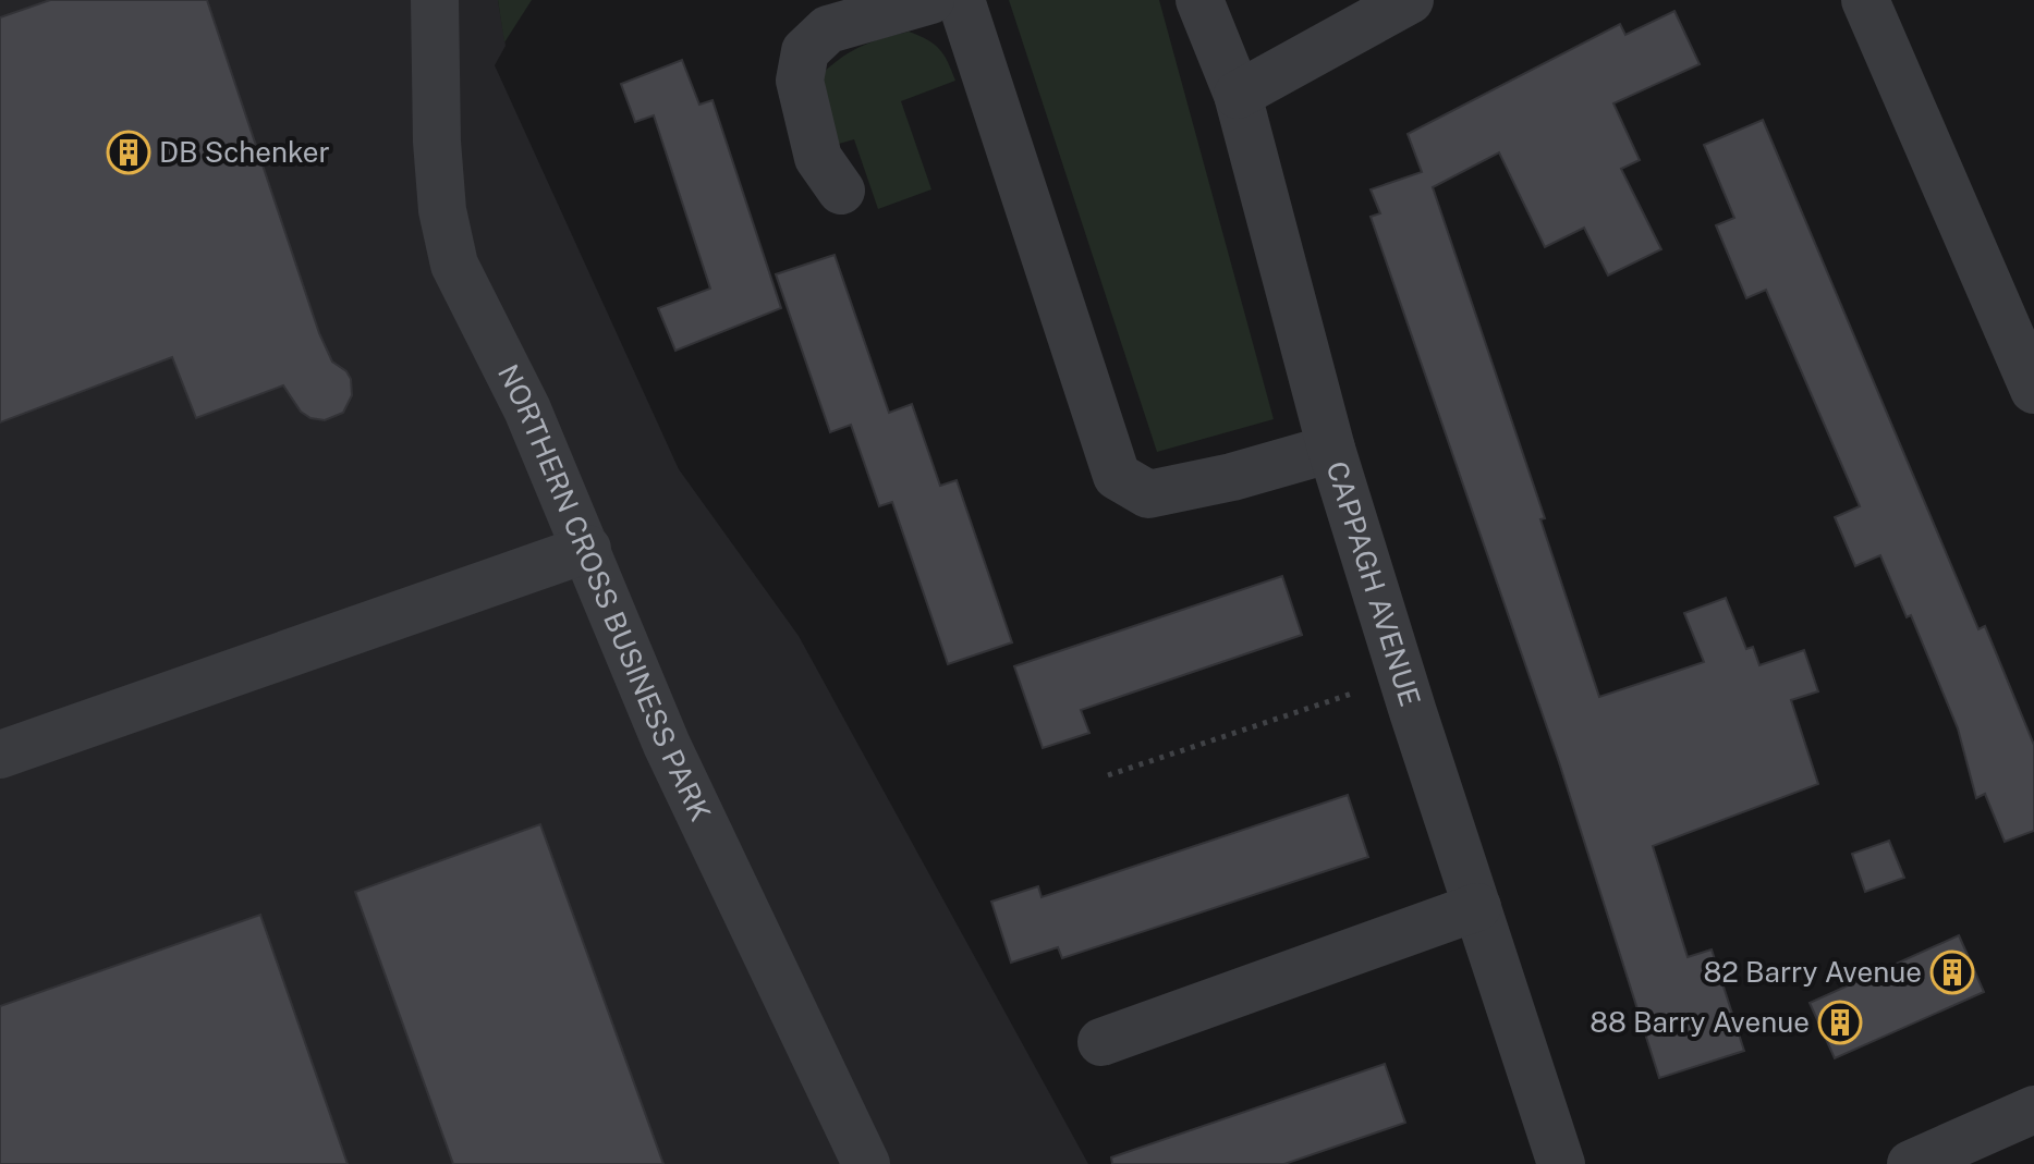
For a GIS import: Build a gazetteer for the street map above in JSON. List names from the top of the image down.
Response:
{
  "streets": {
    "street": ["CAPPAGH AVENUE", "NORTHERN CROSS BUSINESS PARK"]
  },
  "places": {
    "building": ["DB Schenker", "82 Barry Avenue", "88 Barry Avenue"]
  }
}
